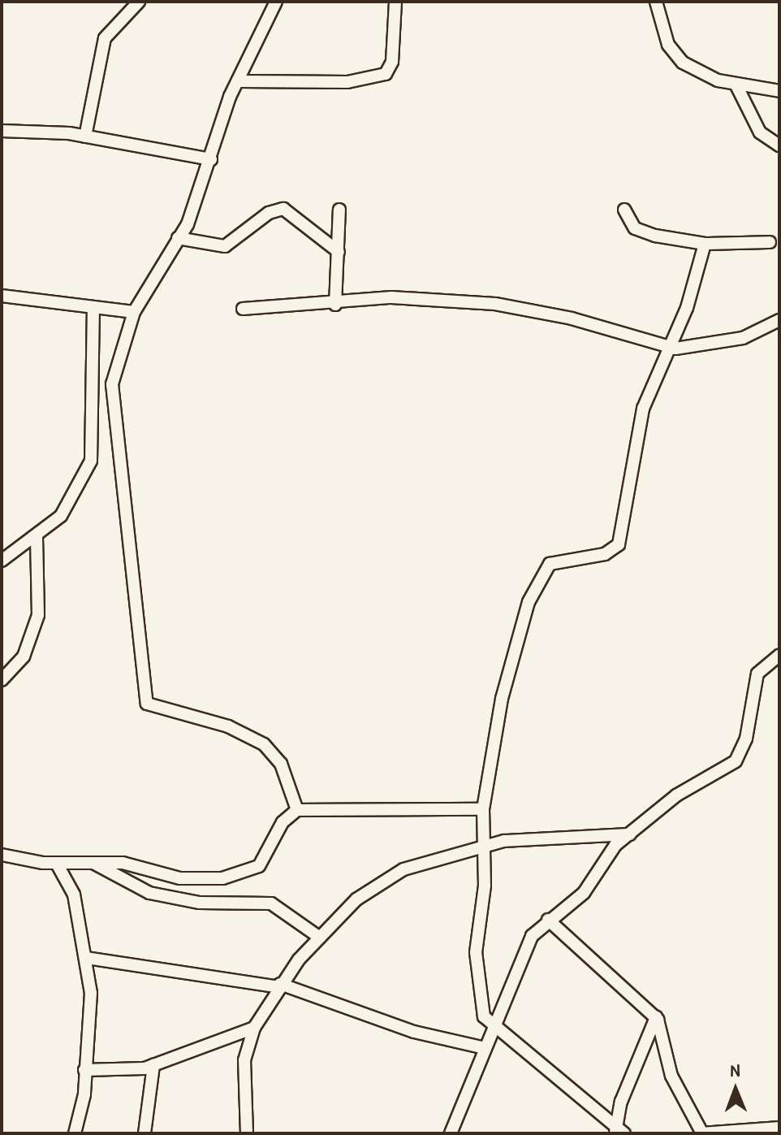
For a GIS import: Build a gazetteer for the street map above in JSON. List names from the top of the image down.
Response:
{
  "north": "top"
}
